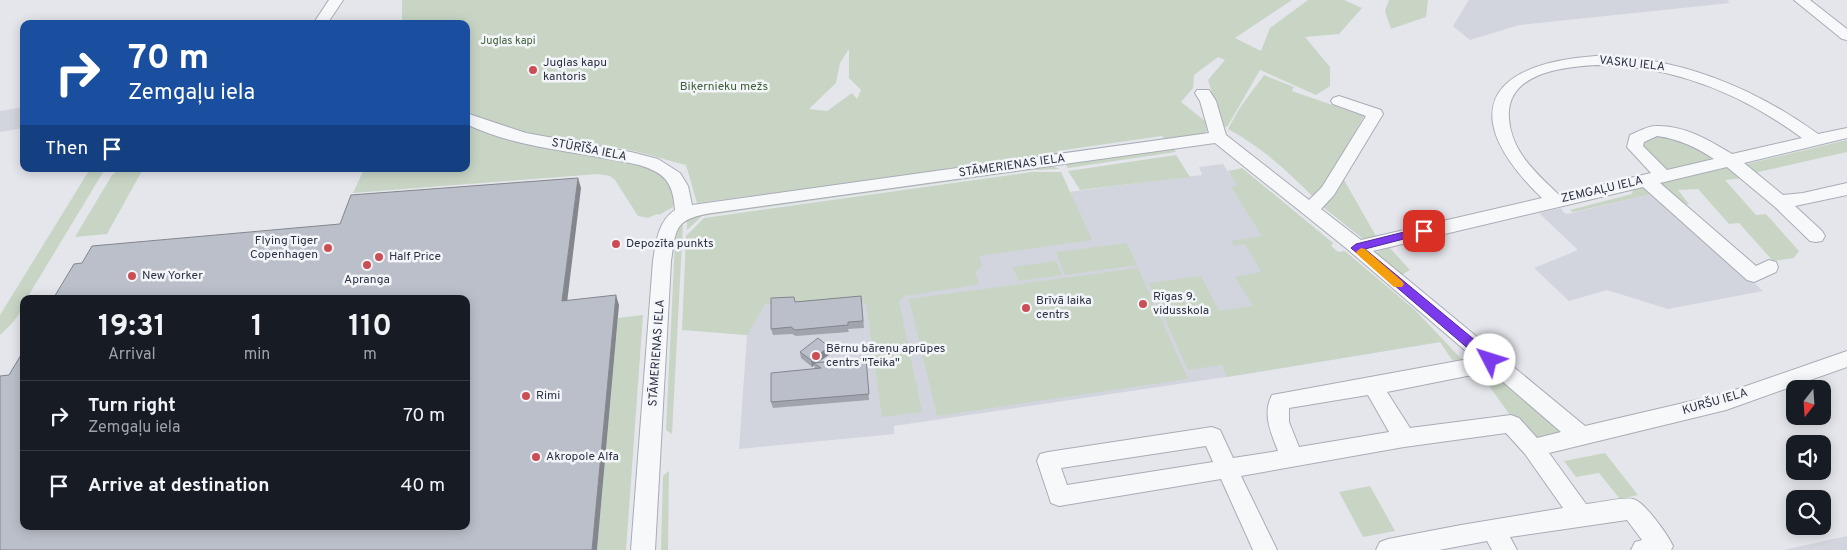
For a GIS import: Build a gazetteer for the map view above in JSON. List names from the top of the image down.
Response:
{
  "streets": {
    "street": [
      "VASKU IELA",
      "STŪRĪŠA IELA",
      "STĀMERIENAS IELA",
      "ZEMGAĻU IELA",
      "KURŠU IELA"
    ]
  },
  "crossings": [
    ["VASKU IELA", "ZEMGAĻU IELA"],
    ["STŪRĪŠA IELA", "STĀMERIENAS IELA"]
  ],
  "parks": ["Juglas kapi", "Biķernieku mežs"],
  "places": [
    "Juglas kapu kantoris",
    "Depozīta punkts",
    "Flying Tiger Copenhagen",
    "Half Price",
    "Apranga",
    "New Yorker",
    "Rīgas 9. vidusskola",
    "Brīvā laika centrs",
    "Bērnu bāreņu aprūpes centrs \"Teika\"",
    "Rimi",
    "Akropole Alfa"
  ],
  "north": "bottom",
  "page": {
    "turn": ["70 m", "Zemgaļu iela"],
    "then": "Then",
    "eta": [
      "19:31",
      "Arrival",
      "1",
      "min",
      "110",
      "m"
    ],
    "list": [
      {
        "name": "Turn right",
        "note": "Zemgaļu iela",
        "value": "70 m"
      },
      {
        "name": "Arrive at destination",
        "value": "40 m"
      }
    ]
  }
}
